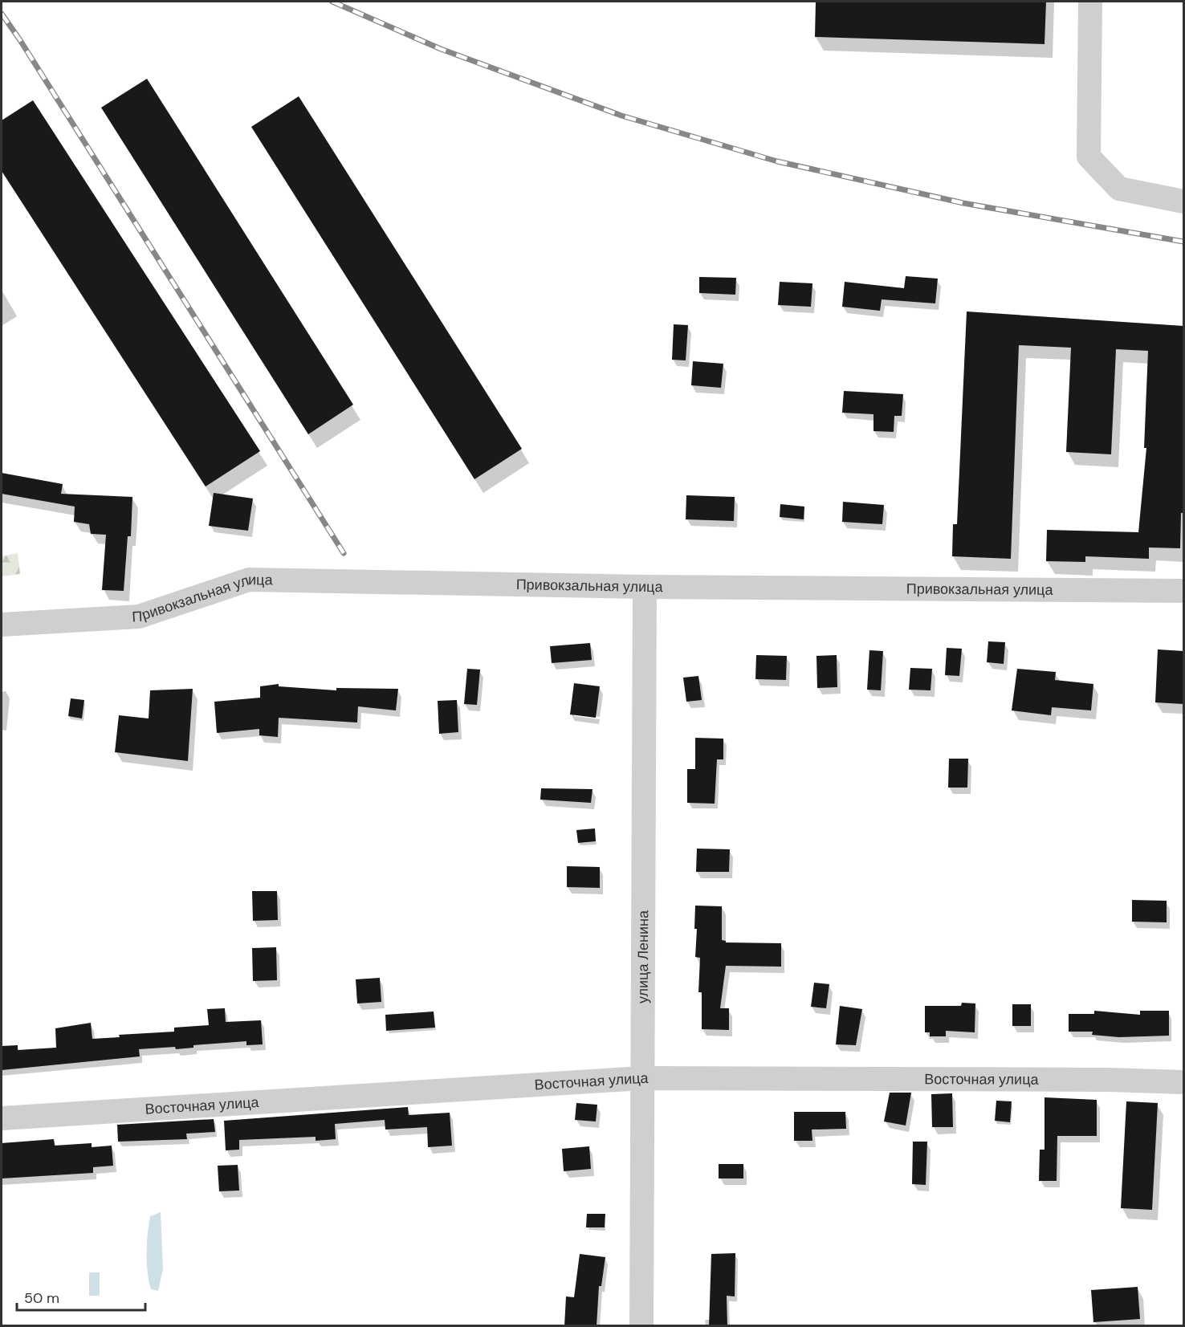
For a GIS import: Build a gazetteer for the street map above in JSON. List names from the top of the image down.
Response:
{
  "streets": {
    "street": ["Привокзальная улица", "улица Ленина", "Восточная улица"]
  },
  "crossings": [
    ["Привокзальная улица", "улица Ленина"],
    ["улица Ленина", "Восточная улица"]
  ],
  "scale_bar": "50 m"
}
